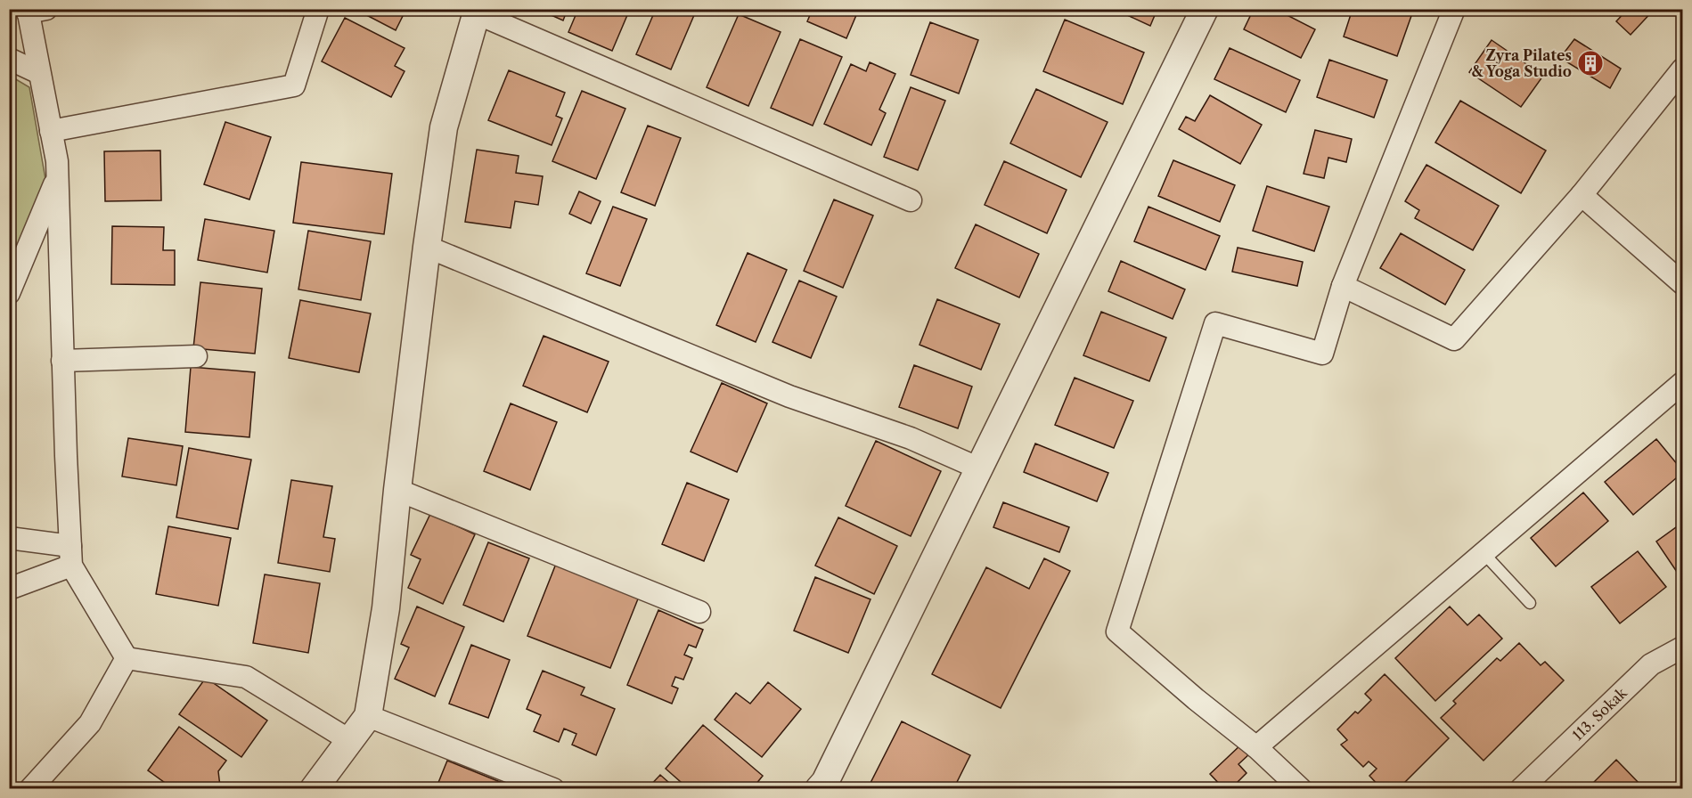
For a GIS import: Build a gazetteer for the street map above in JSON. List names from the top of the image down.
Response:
{
  "streets": {
    "street": ["113. Sokak"]
  },
  "places": {
    "building": ["Zyra Pilates & Yoga Studio"]
  }
}
